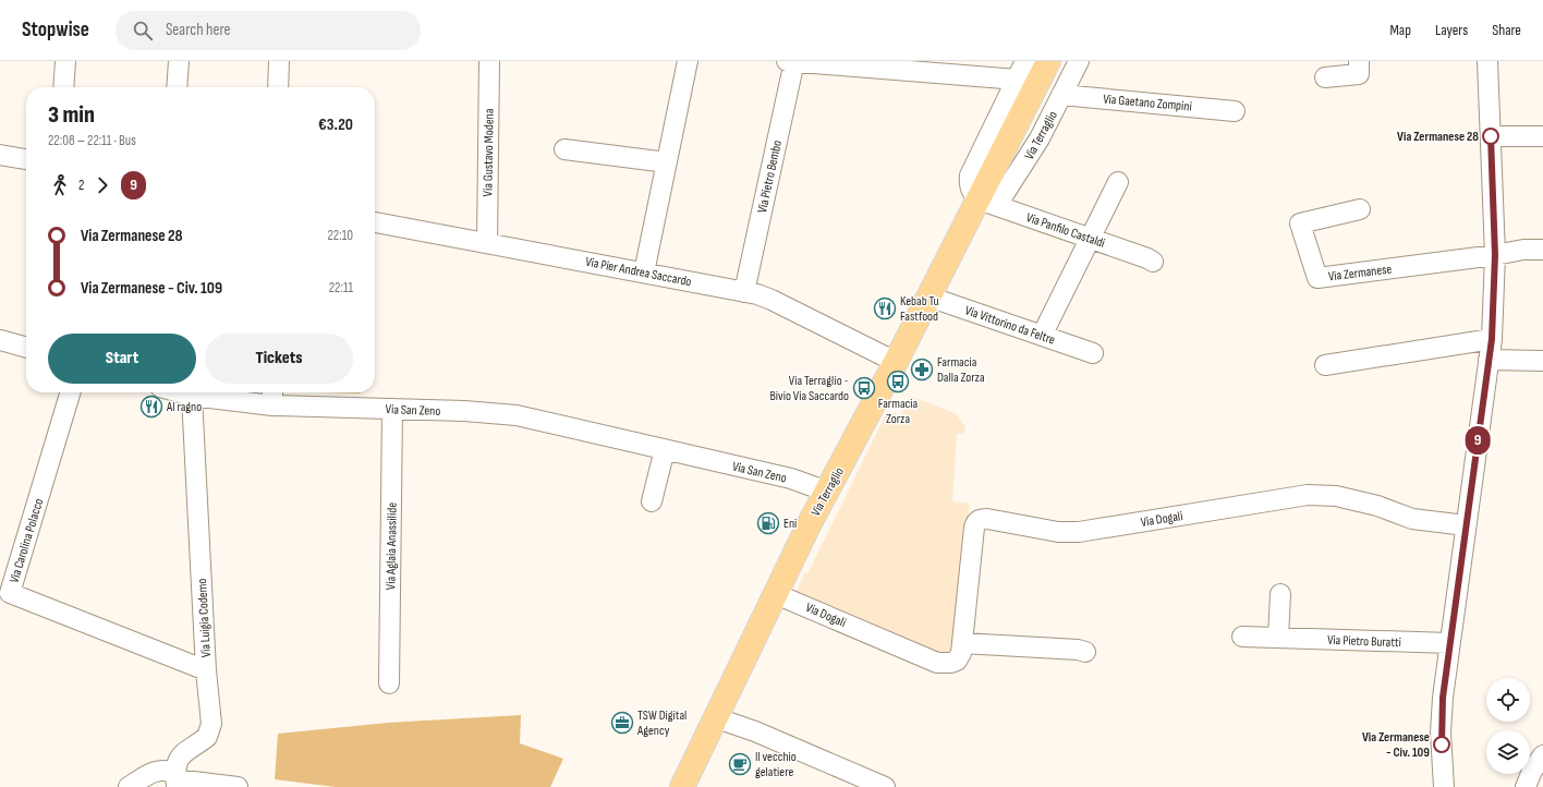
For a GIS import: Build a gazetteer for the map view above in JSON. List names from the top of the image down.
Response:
{
  "streets": {
    "main road": ["Via Terraglio"],
    "street": [
      "Via Gaetano Zompini",
      "Via Gustavo Modena",
      "Via Pietro Bembo",
      "Via Panfilo Castaldi",
      "Via Pier Andrea Saccardo",
      "Via Zermanese",
      "Via Vittorino da Feltre",
      "Via San Zeno",
      "Via Dogali",
      "Via Carolina Polacco",
      "Via Aglaia Anassilide",
      "Via Luigia Codemo",
      "Via Pietro Buratti"
    ]
  },
  "crossings": [
    ["Via Gaetano Zompini", "Via Terraglio"],
    ["Via Terraglio", "Via Panfilo Castaldi"],
    ["Via Terraglio", "Via Pier Andrea Saccardo"],
    ["Via Terraglio", "Via Vittorino da Feltre"],
    ["Via Terraglio", "Via San Zeno"],
    ["Via Terraglio", "Via Dogali"],
    ["Via Gustavo Modena", "Via Pier Andrea Saccardo"],
    ["Via Pietro Bembo", "Via Pier Andrea Saccardo"],
    ["Via San Zeno", "Via Aglaia Anassilide"],
    ["Via San Zeno", "Via Luigia Codemo"],
    ["Via Carolina Polacco", "Via Luigia Codemo"]
  ],
  "places": {
    "other": ["Via Zermanese 28", "Via Zermanese - Civ. 109"],
    "restaurant": ["Kebab Tu Fastfood", "Al ragno"],
    "pharmacy": ["Farmacia Dalla Zorza"],
    "bus stop": ["Farmacia Zorza", "Via Terraglio - Bivio Via Saccardo"],
    "fuel station": ["Eni"],
    "office": ["TSW Digital Agency"],
    "cafe": ["Il vecchio gelatiere"]
  },
  "lines": ["bus line 9"],
  "page": {
    "header": "Stopwise",
    "search": "Search here",
    "nav": ["Map", "Layers", "Share"],
    "on_map": "9",
    "heading": ["3 min", "22:08 – 22:11 · Bus", "€3.20"],
    "legs": ["2", "9"],
    "list": [
      {
        "name": "Via Zermanese 28",
        "value": "22:10"
      },
      {
        "name": "Via Zermanese - Civ. 109",
        "value": "22:11"
      }
    ],
    "buttons": ["Start", "Tickets"]
  }
}
